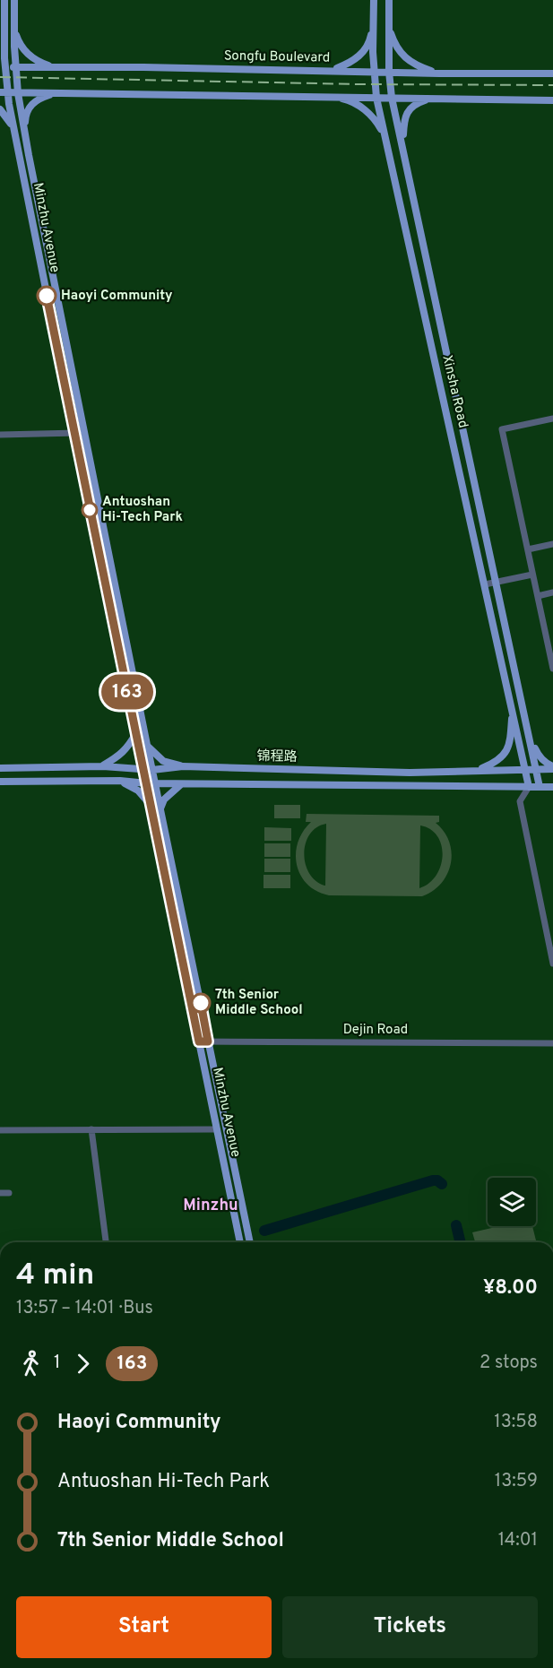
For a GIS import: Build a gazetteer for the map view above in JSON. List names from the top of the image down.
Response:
{
  "streets": {
    "main road": [
      "Songfu Boulevard",
      "Minzhu Avenue",
      "Xinsha Road",
      "锦程路"
    ],
    "street": ["Dejin Road"]
  },
  "crossings": [
    ["Songfu Boulevard", "Minzhu Avenue"],
    ["Songfu Boulevard", "Xinsha Road"],
    ["Minzhu Avenue", "锦程路"],
    ["Minzhu Avenue", "Dejin Road"],
    ["Xinsha Road", "锦程路"]
  ],
  "districts": ["Minzhu"],
  "places": ["Haoyi Community", "Antuoshan Hi-Tech Park", "7th Senior Middle School"],
  "lines": ["bus line 163"],
  "page": {
    "on_map": "163",
    "heading": ["4 min", "13:57 – 14:01 · Bus", "¥8.00"],
    "legs": ["1", "163", "2 stops"],
    "list": [
      {
        "name": "Haoyi Community",
        "value": "13:58"
      },
      {
        "name": "Antuoshan Hi-Tech Park",
        "value": "13:59"
      },
      {
        "name": "7th Senior Middle School",
        "value": "14:01"
      }
    ],
    "buttons": ["Start", "Tickets"]
  }
}
